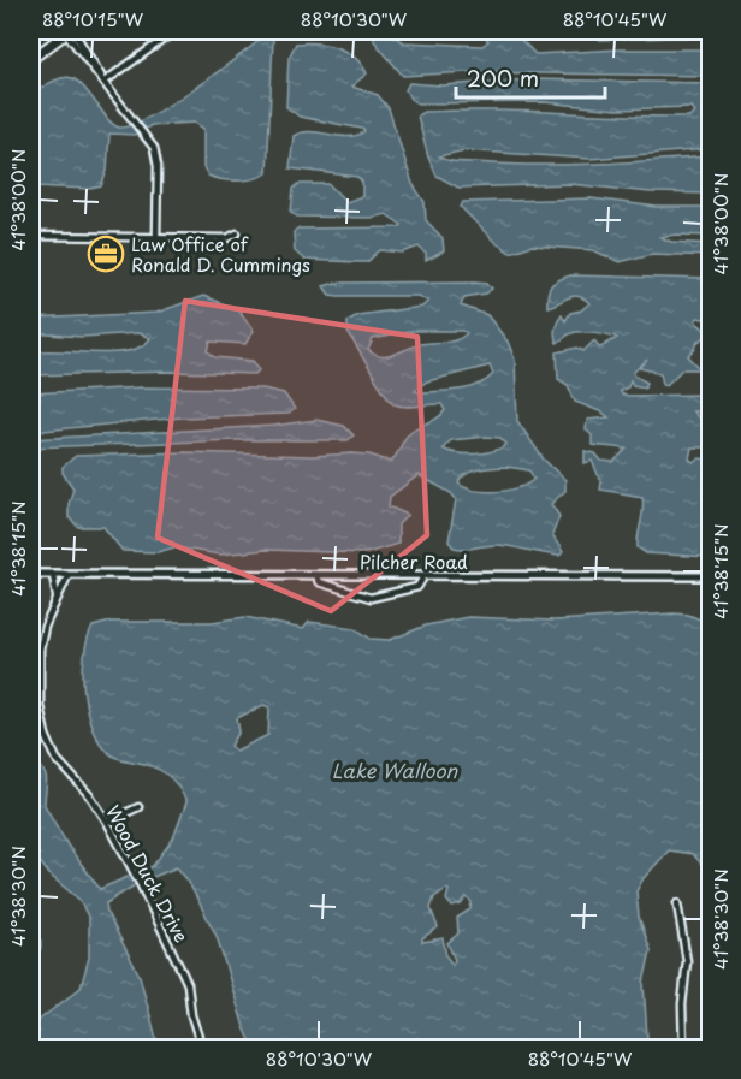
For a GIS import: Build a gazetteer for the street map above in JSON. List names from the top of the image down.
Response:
{
  "streets": {
    "street": ["Pilcher Road", "Wood Duck Drive"]
  },
  "crossings": [
    ["Pilcher Road", "Wood Duck Drive"]
  ],
  "water": ["Lake Walloon"],
  "places": {
    "office": ["Law Office of Ronald D. Cummings"]
  },
  "scale_bar": "200 m",
  "coordinates": [
    "88°10'15\"W",
    "88°10'30\"W",
    "88°10'45\"W",
    "41°38'00\"N",
    "41°38'15\"N",
    "41°38'30\"N"
  ]
}
